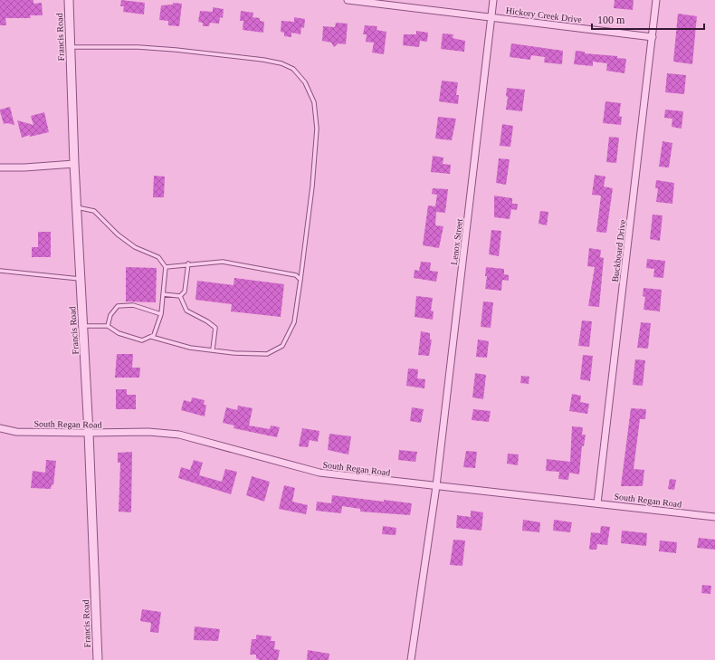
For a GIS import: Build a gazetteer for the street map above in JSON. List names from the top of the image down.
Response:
{
  "streets": {
    "street": [
      "Hickory Creek Drive",
      "Francis Road",
      "Lenox Street",
      "Buckboard Drive",
      "South Regan Road"
    ]
  },
  "crossings": [
    ["Hickory Creek Drive", "Lenox Street"],
    ["Hickory Creek Drive", "Buckboard Drive"],
    ["Francis Road", "South Regan Road"],
    ["Lenox Street", "South Regan Road"],
    ["Buckboard Drive", "South Regan Road"]
  ],
  "scale_bar": "100 m"
}
